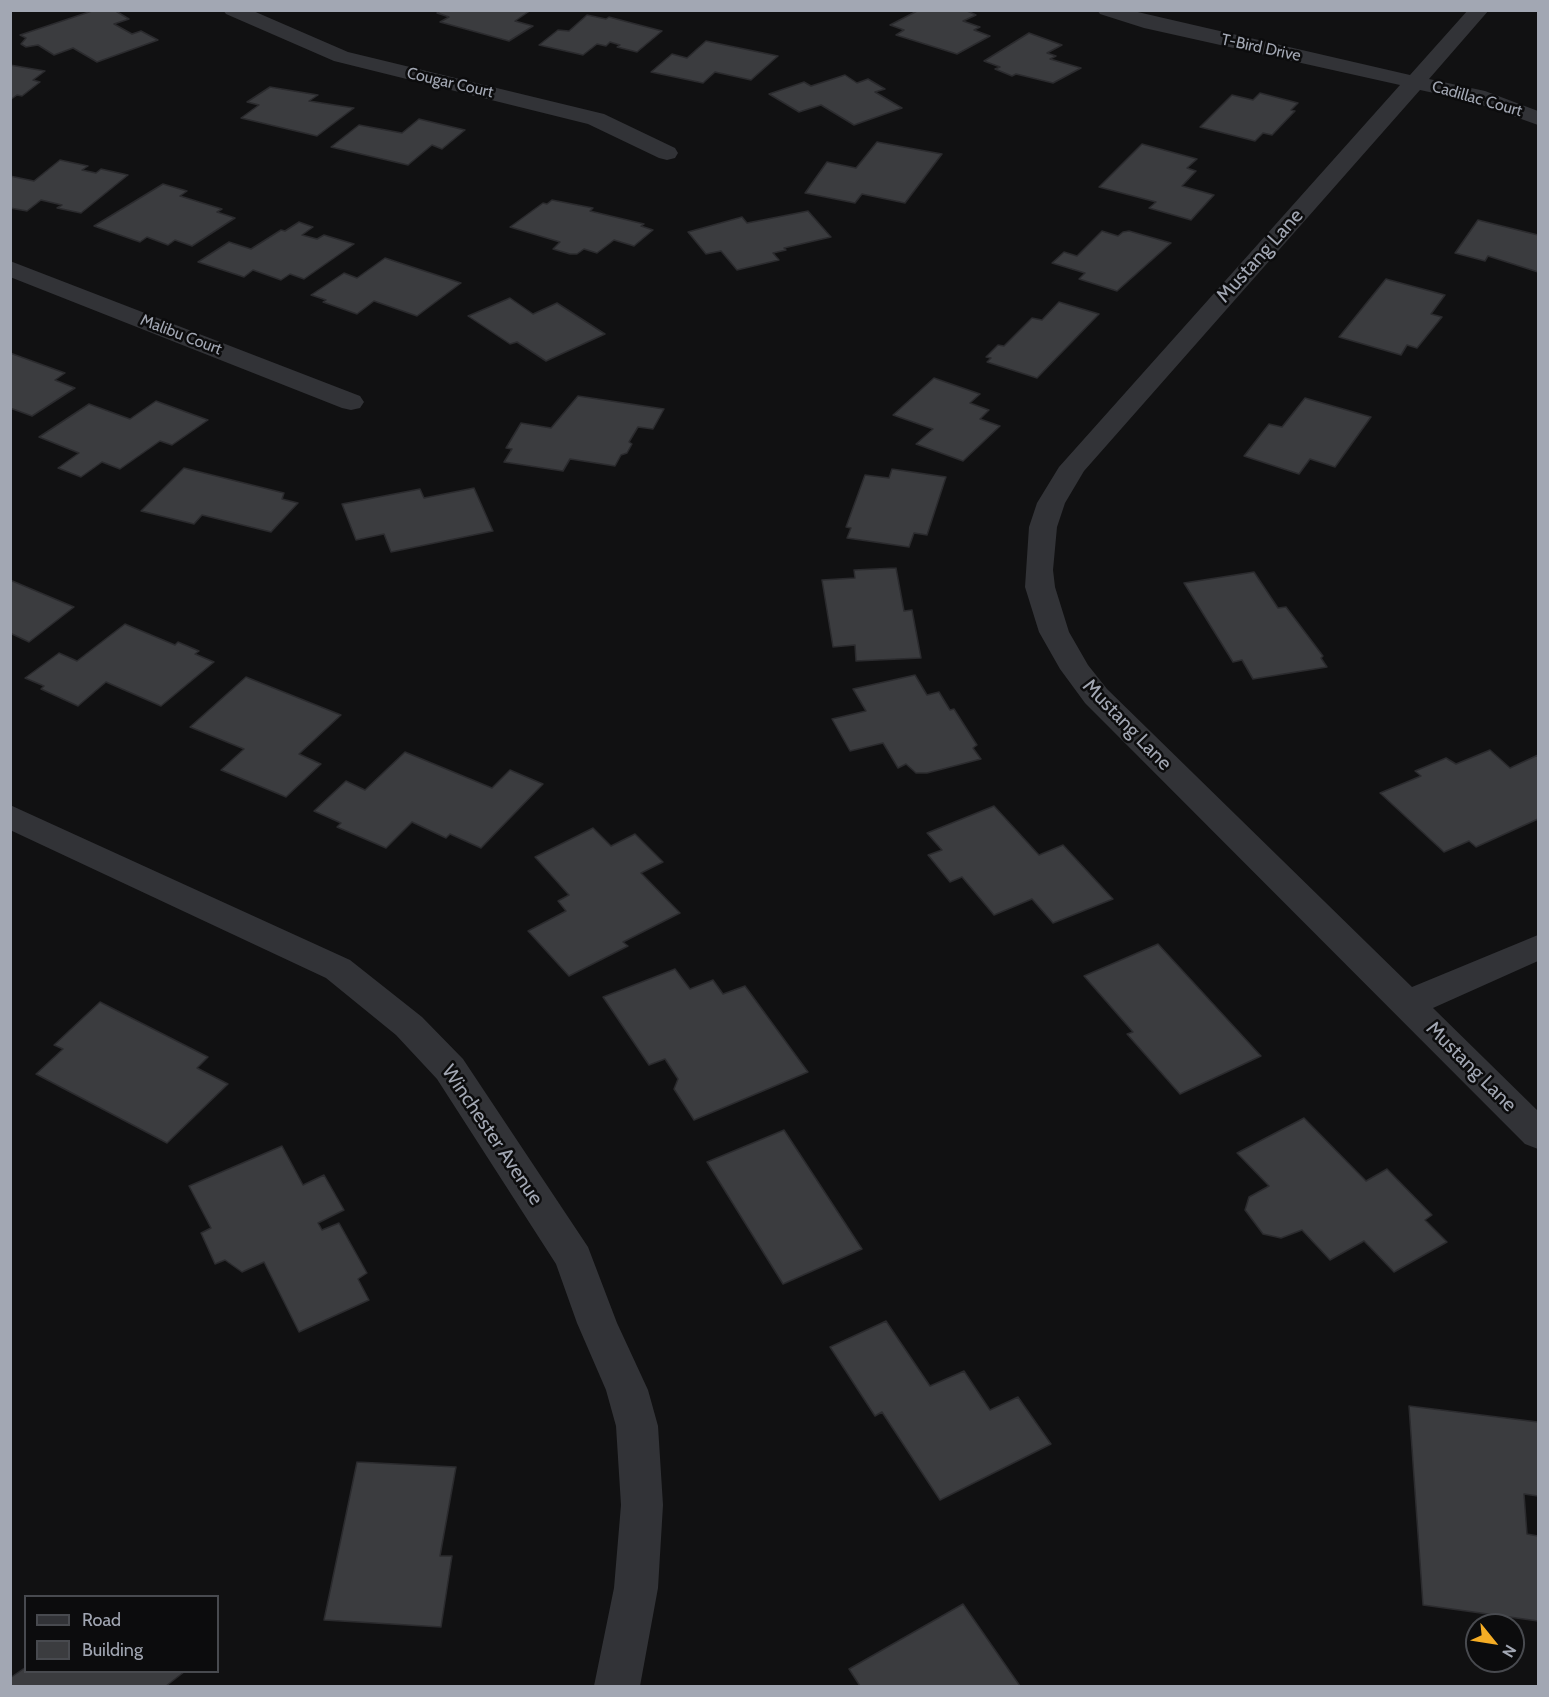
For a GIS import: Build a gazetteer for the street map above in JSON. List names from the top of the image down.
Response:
{
  "streets": {
    "street": [
      "T-Bird Drive",
      "Cougar Court",
      "Cadillac Court",
      "Mustang Lane",
      "Malibu Court",
      "Winchester Avenue"
    ]
  },
  "crossings": [
    ["T-Bird Drive", "Cadillac Court"],
    ["T-Bird Drive", "Mustang Lane"],
    ["Cadillac Court", "Mustang Lane"]
  ],
  "legend": ["Road", "Building"],
  "north": "bottom right"
}
